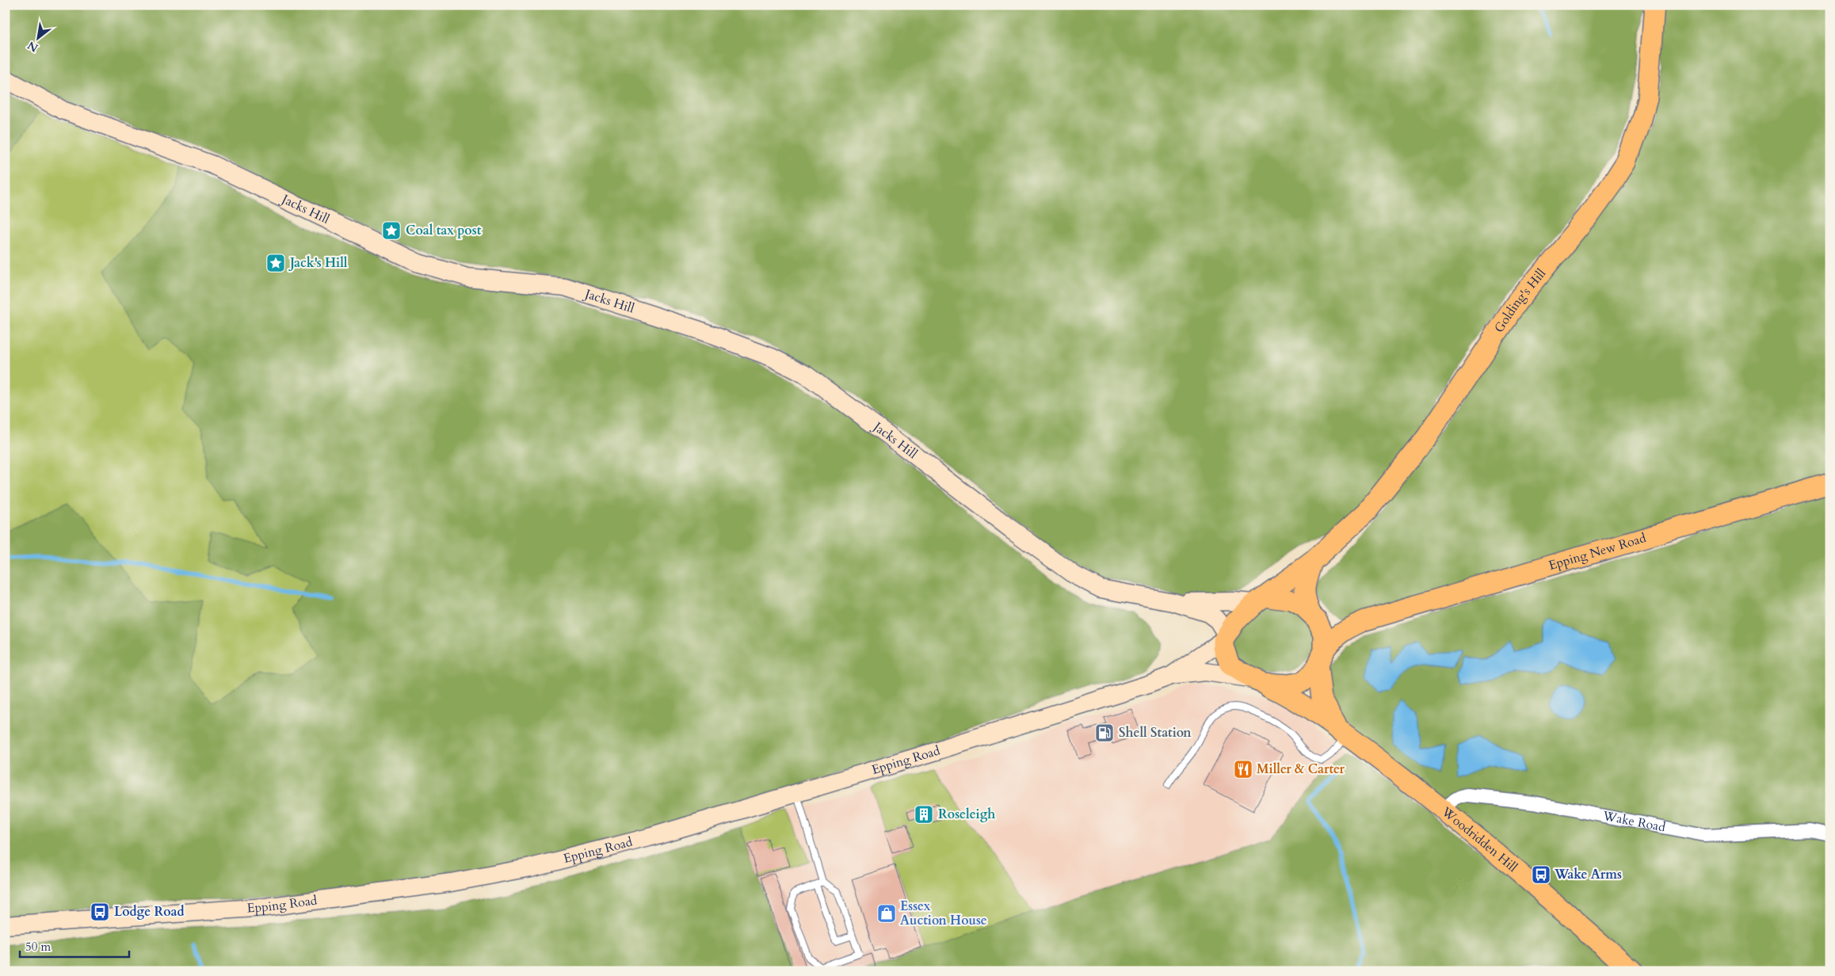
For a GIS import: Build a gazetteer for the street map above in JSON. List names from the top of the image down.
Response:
{
  "streets": {
    "main road": [
      "Jacks Hill",
      "Golding's Hill",
      "Epping New Road",
      "Epping Road",
      "Woodridden Hill"
    ],
    "street": ["Wake Road"]
  },
  "crossings": [
    ["Golding's Hill", "Epping New Road"],
    ["Golding's Hill", "Epping Road"],
    ["Golding's Hill", "Woodridden Hill"],
    ["Epping New Road", "Epping Road"],
    ["Epping New Road", "Woodridden Hill"],
    ["Epping Road", "Woodridden Hill"],
    ["Wake Road", "Woodridden Hill"]
  ],
  "places": {
    "place": ["Coal tax post", "Jack's Hill"],
    "fuel station": ["Shell Station"],
    "restaurant": ["Miller & Carter"],
    "building": ["Roseleigh"],
    "bus stop": ["Wake Arms", "Lodge Road"],
    "shop": ["Essex Auction House"]
  },
  "scale_bar": "50 m",
  "north": "bottom left"
}
